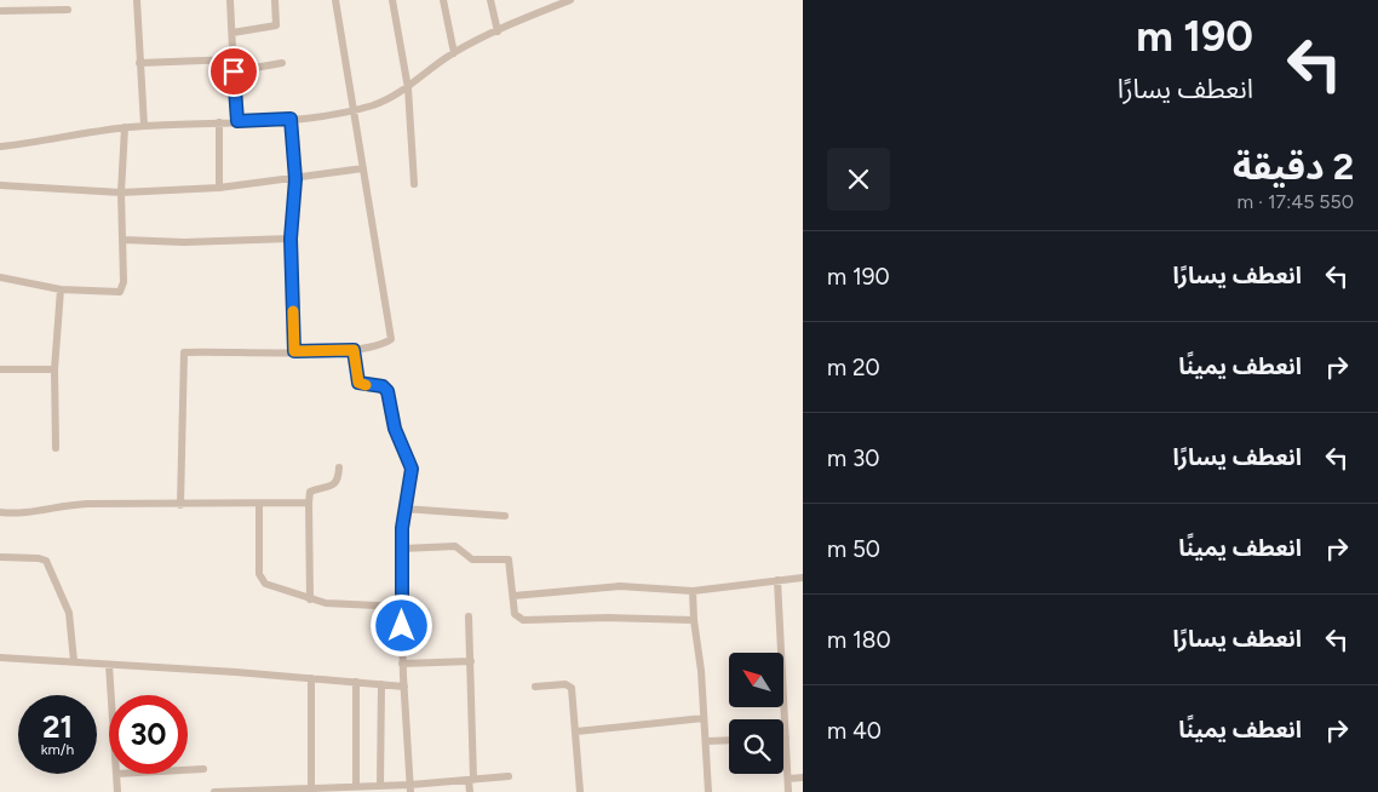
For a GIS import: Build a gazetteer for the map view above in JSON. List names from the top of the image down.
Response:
{
  "north": "top left",
  "page": {
    "turn": ["190 m", "انعطف يسارًا"],
    "heading": ["2 دقيقة", "550 m · 17:45"],
    "list": [
      {
        "name": "انعطف يسارًا",
        "value": "190 m"
      },
      {
        "name": "انعطف يمينًا",
        "value": "20 m"
      },
      {
        "name": "انعطف يسارًا",
        "value": "30 m"
      },
      {
        "name": "انعطف يمينًا",
        "value": "50 m"
      },
      {
        "name": "انعطف يسارًا",
        "value": "180 m"
      },
      {
        "name": "انعطف يمينًا",
        "value": "40 m"
      }
    ],
    "speed": "21 km/h",
    "limit": "30"
  }
}
